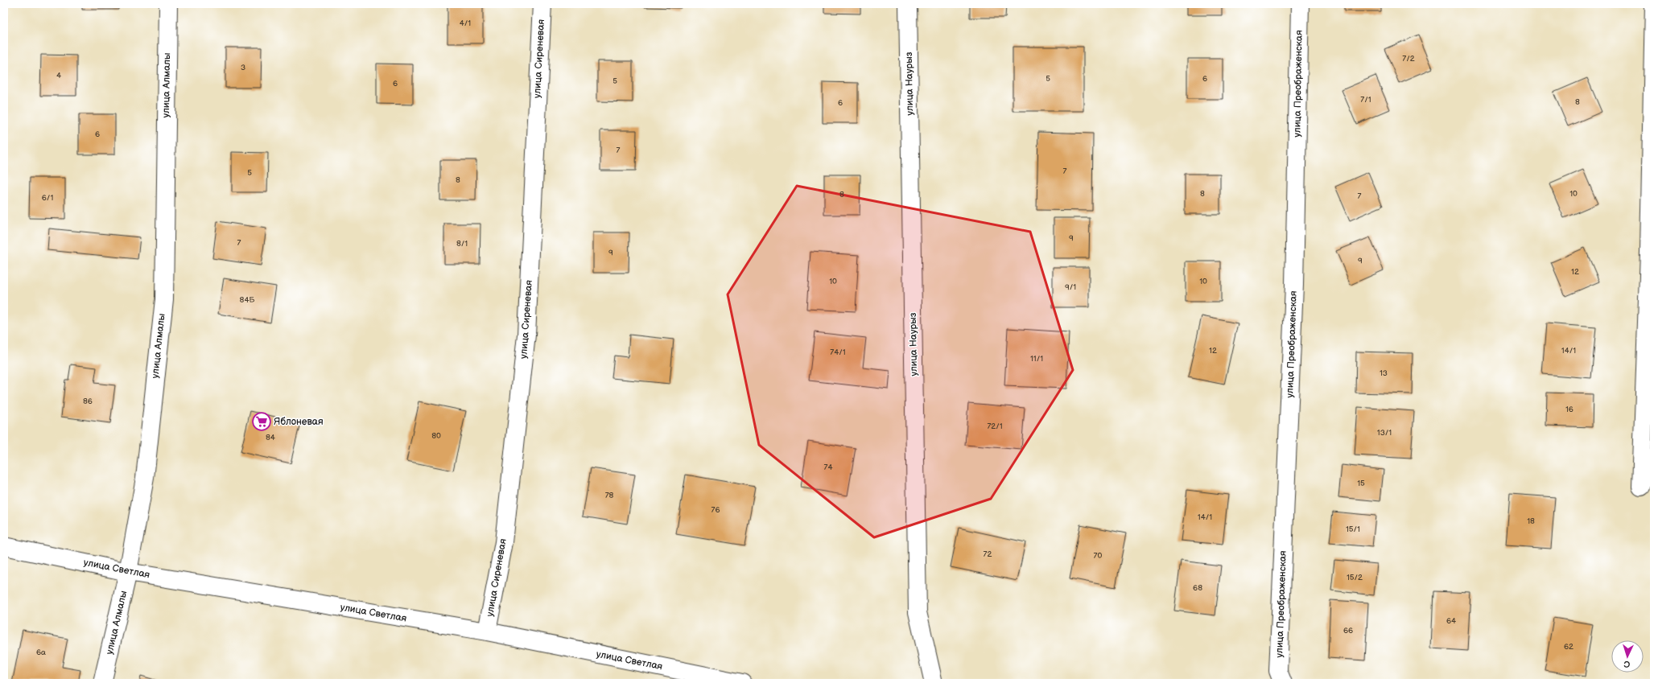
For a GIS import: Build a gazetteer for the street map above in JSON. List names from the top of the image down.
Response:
{
  "streets": {
    "street": [
      "улица Сиреневая",
      "улица Наурыз",
      "улица Преображенская",
      "улица Алмалы",
      "улица Светлая"
    ]
  },
  "crossings": [
    ["улица Сиреневая", "улица Светлая"],
    ["улица Алмалы", "улица Светлая"]
  ],
  "places": {
    "supermarket": ["Яблоневая"]
  },
  "house_numbers": [
    "4/1",
    "7/2",
    "3",
    "4",
    "5",
    "6",
    "5",
    "6",
    "7/1",
    "8",
    "6",
    "6",
    "7",
    "7",
    "5",
    "8",
    "8",
    "10",
    "8",
    "7",
    "6/1",
    "9",
    "7",
    "8/1",
    "9",
    "9",
    "12",
    "10",
    "10",
    "9/1",
    "84Б",
    "12",
    "14/1",
    "74/1",
    "11/1",
    "13",
    "86",
    "16",
    "72/1",
    "13/1",
    "80",
    "84",
    "74",
    "15",
    "78",
    "76",
    "14/1",
    "18",
    "15/1",
    "72",
    "70",
    "15/2",
    "68",
    "64",
    "66",
    "62",
    "6а"
  ],
  "north": "bottom"
}
